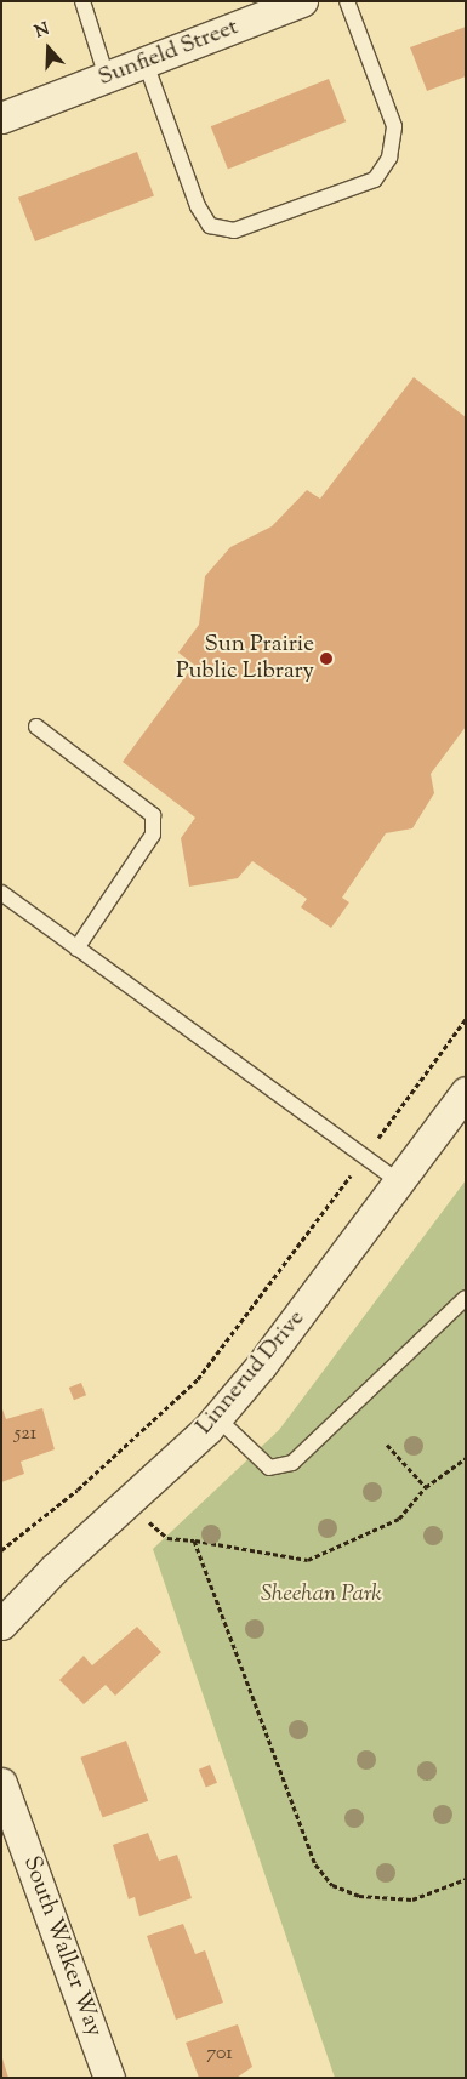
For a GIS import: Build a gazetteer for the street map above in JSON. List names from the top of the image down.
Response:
{
  "streets": {
    "street": ["Sunfield Street", "Linnerud Drive", "South Walker Way"]
  },
  "parks": ["Sheehan Park"],
  "places": ["Sun Prairie Public Library"],
  "house_numbers": ["521", "701"],
  "north": "top"
}
